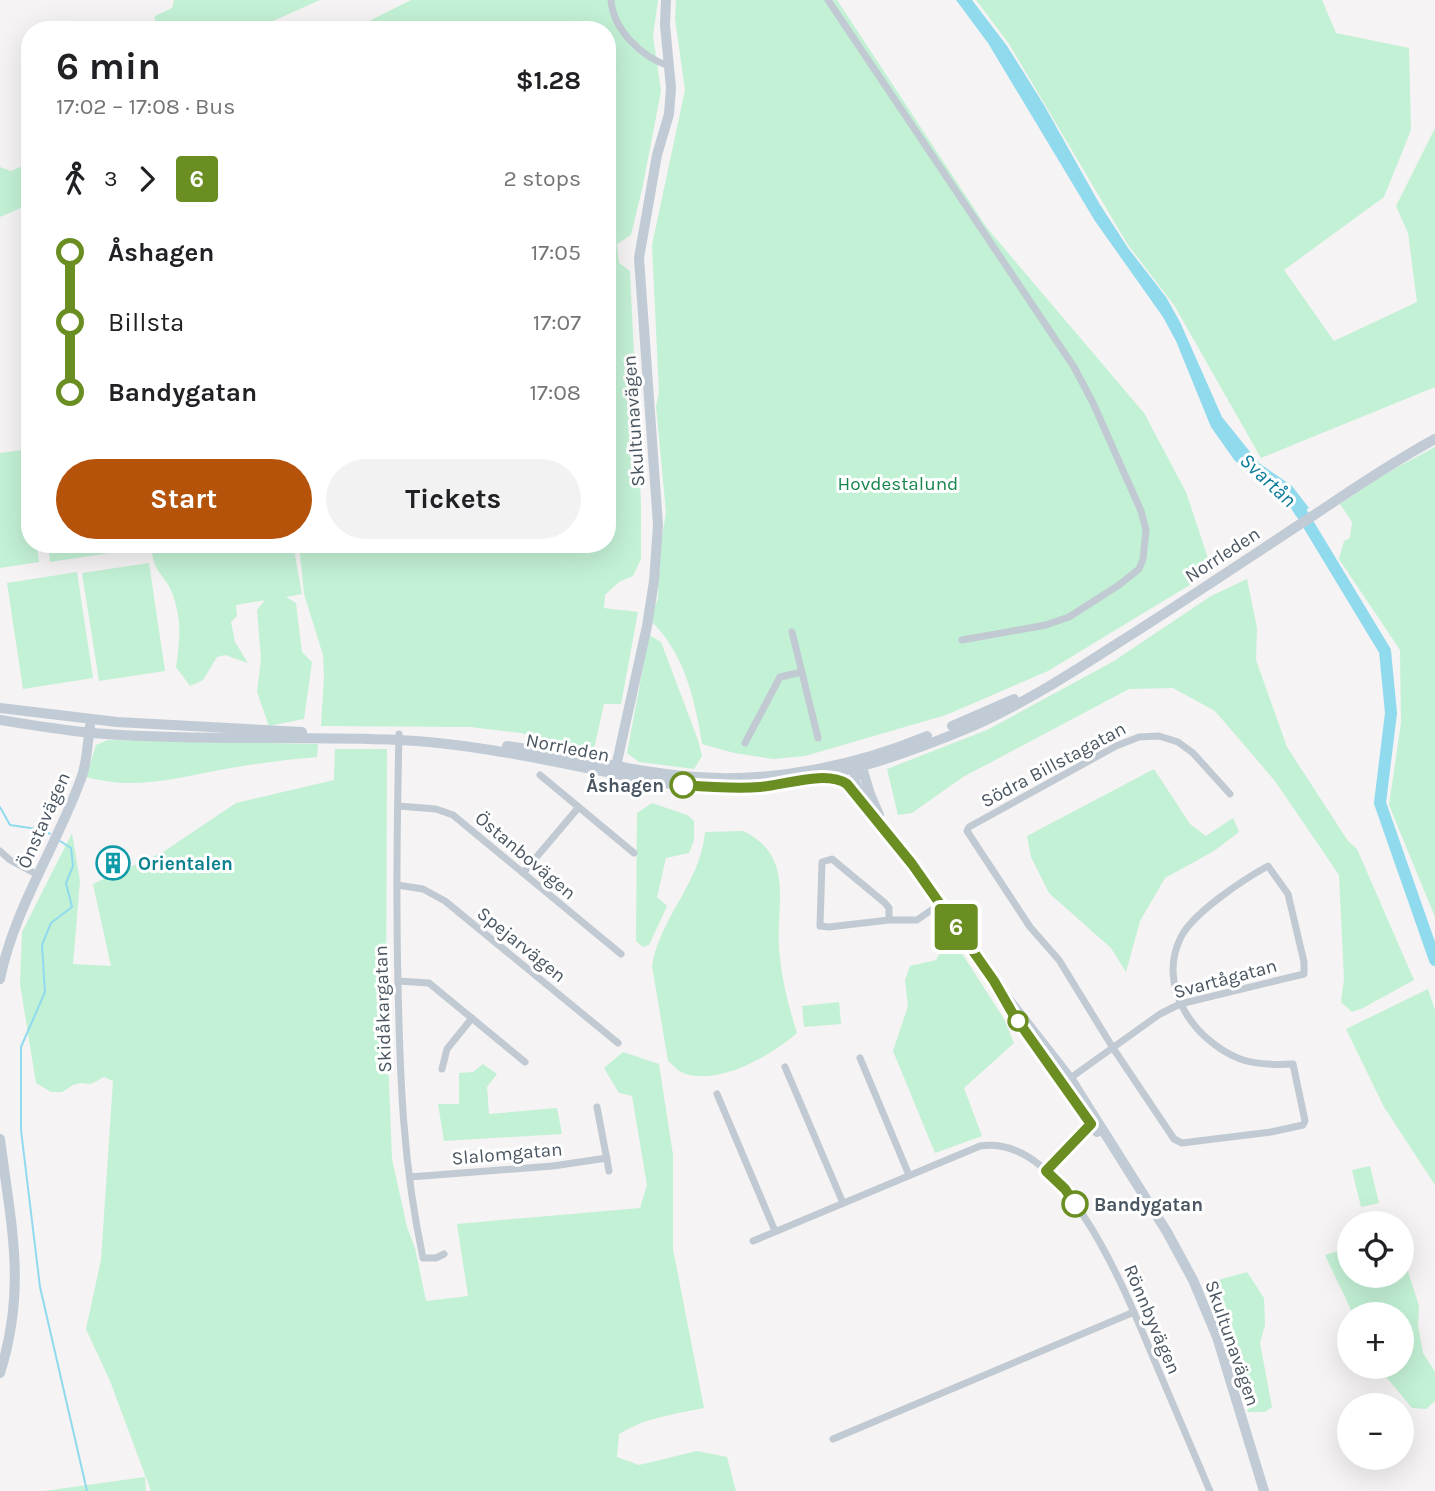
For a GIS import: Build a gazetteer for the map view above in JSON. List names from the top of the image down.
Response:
{
  "streets": {
    "main road": ["Skultunavägen", "Norrleden", "Önstavägen"],
    "street": [
      "Södra Billstagatan",
      "Östanbovägen",
      "Spejarvägen",
      "Svartågatan",
      "Skidåkargatan",
      "Slalomgatan",
      "Rönnbyvägen"
    ]
  },
  "crossings": [
    ["Skultunavägen", "Norrleden"],
    ["Skultunavägen", "Svartågatan"],
    ["Norrleden", "Önstavägen"],
    ["Norrleden", "Skidåkargatan"],
    ["Södra Billstagatan", "Svartågatan"],
    ["Östanbovägen", "Skidåkargatan"],
    ["Spejarvägen", "Skidåkargatan"],
    ["Skidåkargatan", "Slalomgatan"]
  ],
  "water": ["Svartån"],
  "parks": ["Hovdestalund"],
  "places": {
    "other": ["Åshagen", "Bandygatan"],
    "building": ["Orientalen"]
  },
  "lines": ["bus line 6"],
  "page": {
    "on_map": "6",
    "heading": ["6 min", "17:02 – 17:08 · Bus", "$1.28"],
    "legs": ["3", "6", "2 stops"],
    "list": [
      {
        "name": "Åshagen",
        "value": "17:05"
      },
      {
        "name": "Billsta",
        "value": "17:07"
      },
      {
        "name": "Bandygatan",
        "value": "17:08"
      }
    ],
    "buttons": ["Start", "Tickets"],
    "map_buttons": ["+", "−"]
  }
}
